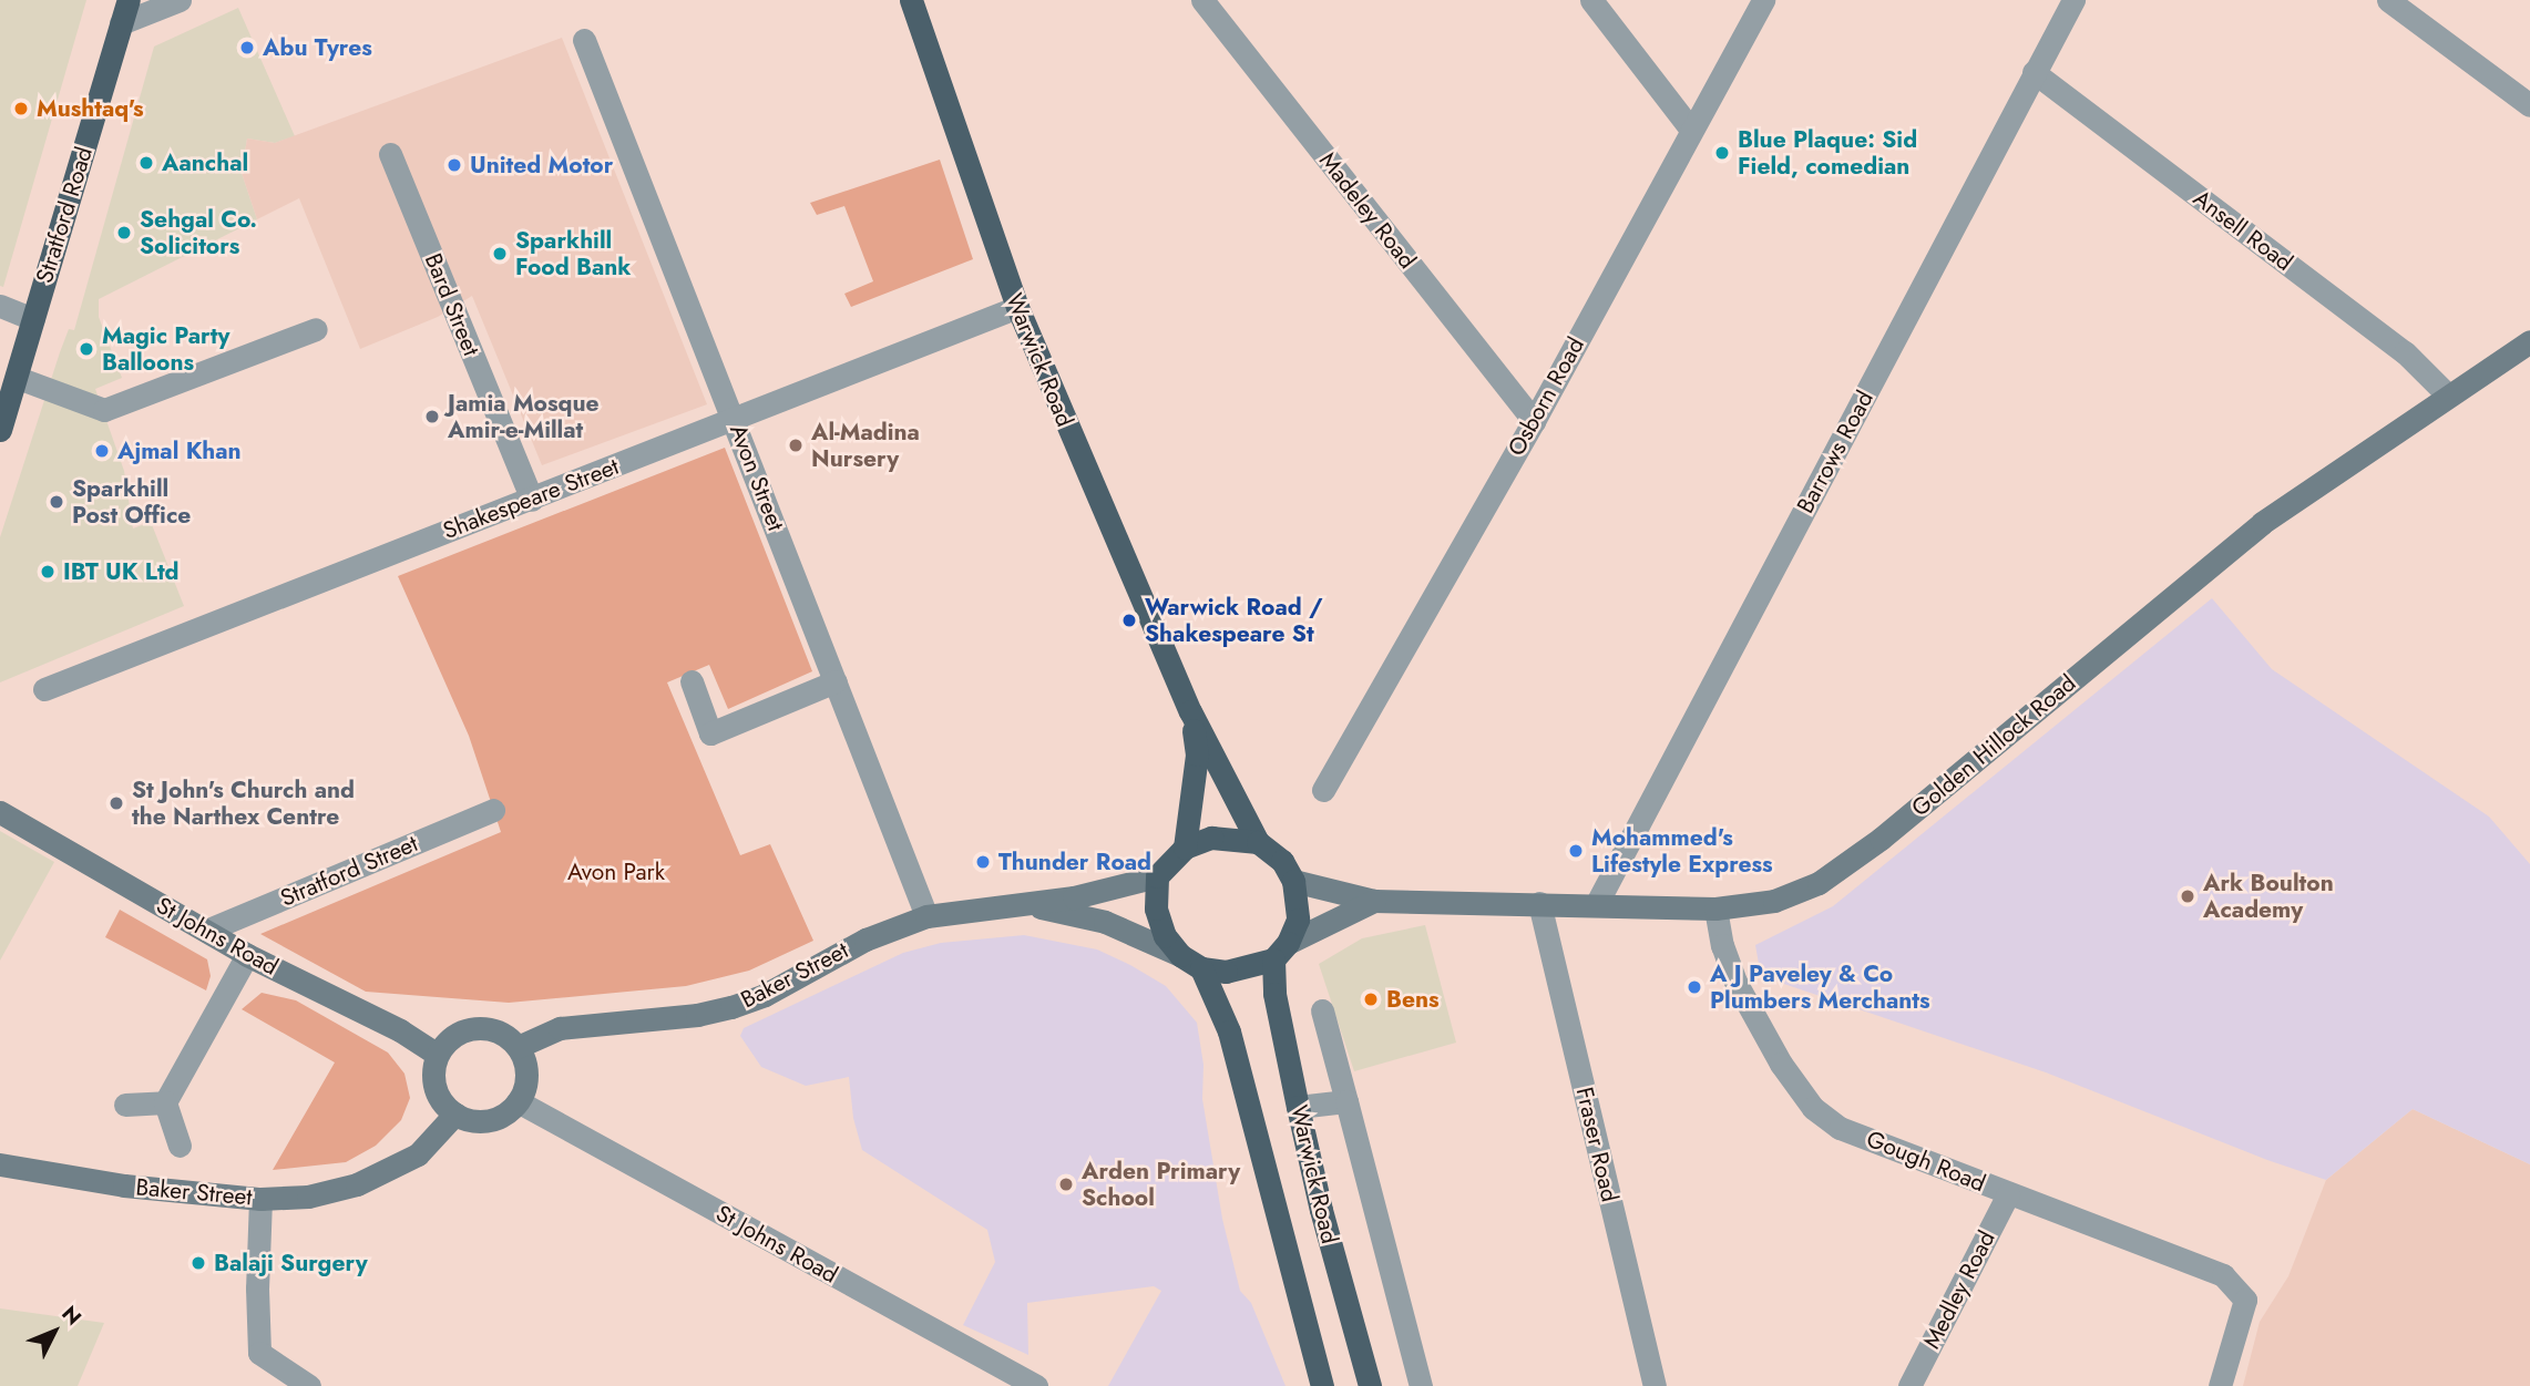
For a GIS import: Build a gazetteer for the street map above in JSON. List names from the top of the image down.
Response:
{
  "streets": {
    "highway": ["Stratford Road", "Warwick Road"],
    "main road": ["Golden Hillock Road", "St Johns Road", "Baker Street"],
    "street": [
      "Madeley Road",
      "Ansell Road",
      "Bard Street",
      "Osborn Road",
      "Barrows Road",
      "Avon Street",
      "Shakespeare Street",
      "Stratford Street",
      "Fraser Road",
      "Gough Road",
      "Medley Road"
    ]
  },
  "crossings": [
    ["Madeley Road", "Osborn Road"],
    ["Ansell Road", "Barrows Road"],
    ["Ansell Road", "Golden Hillock Road"],
    ["Bard Street", "Shakespeare Street"],
    ["Warwick Road", "Shakespeare Street"],
    ["Warwick Road", "Golden Hillock Road"],
    ["Warwick Road", "Baker Street"],
    ["Barrows Road", "Golden Hillock Road"],
    ["Avon Street", "Shakespeare Street"],
    ["Avon Street", "Baker Street"],
    ["Golden Hillock Road", "Baker Street"],
    ["Golden Hillock Road", "Fraser Road"],
    ["Golden Hillock Road", "Gough Road"],
    ["Stratford Street", "St Johns Road"],
    ["St Johns Road", "Baker Street"],
    ["Gough Road", "Medley Road"]
  ],
  "parks": ["Avon Park"],
  "places": [
    "Abu Tyres",
    "Mushtaq's",
    "Blue Plaque: Sid Field, comedian",
    "Aanchal",
    "United Motor",
    "Sehgal Co. Solicitors",
    "Sparkhill Food Bank",
    "Magic Party Balloons",
    "Jamia Mosque Amir-e-Millat",
    "Al-Madina Nursery",
    "Ajmal Khan",
    "Sparkhill Post Office",
    "IBT UK Ltd",
    "Warwick Road / Shakespeare St",
    "St John's Church and the Narthex Centre",
    "Mohammed's Lifestyle Express",
    "Thunder Road",
    "Ark Boulton Academy",
    "A J Paveley & Co Plumbers Merchants",
    "Bens",
    "Arden Primary School",
    "Balaji Surgery"
  ],
  "north": "top right"
}
